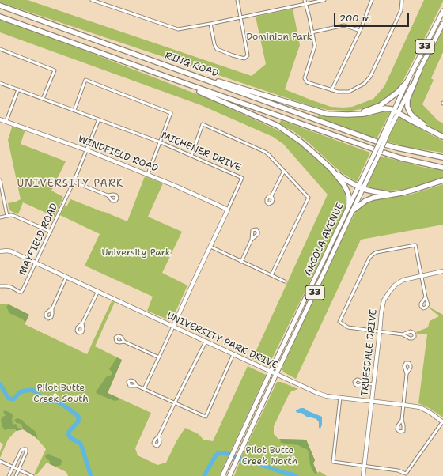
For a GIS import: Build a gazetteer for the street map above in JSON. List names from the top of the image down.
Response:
{
  "streets": {
    "highway": ["RING ROAD"],
    "main road": ["33", "ARCOLA AVENUE"],
    "street": [
      "MICHENER DRIVE",
      "WINDFIELD ROAD",
      "MAYFIELD ROAD",
      "UNIVERSITY PARK DRIVE",
      "TRUESDALE DRIVE"
    ]
  },
  "crossings": [
    ["MICHENER DRIVE", "WINDFIELD ROAD"],
    ["MICHENER DRIVE", "MAYFIELD ROAD"],
    ["MICHENER DRIVE", "UNIVERSITY PARK DRIVE"],
    ["WINDFIELD ROAD", "MAYFIELD ROAD"],
    ["MAYFIELD ROAD", "UNIVERSITY PARK DRIVE"],
    ["ARCOLA AVENUE", "UNIVERSITY PARK DRIVE"],
    ["UNIVERSITY PARK DRIVE", "TRUESDALE DRIVE"]
  ],
  "districts": ["UNIVERSITY PARK"],
  "parks": [
    "Dominion Park",
    "University Park",
    "Pilot Butte Creek South",
    "Pilot Butte Creek North"
  ],
  "scale_bar": "200 m"
}
